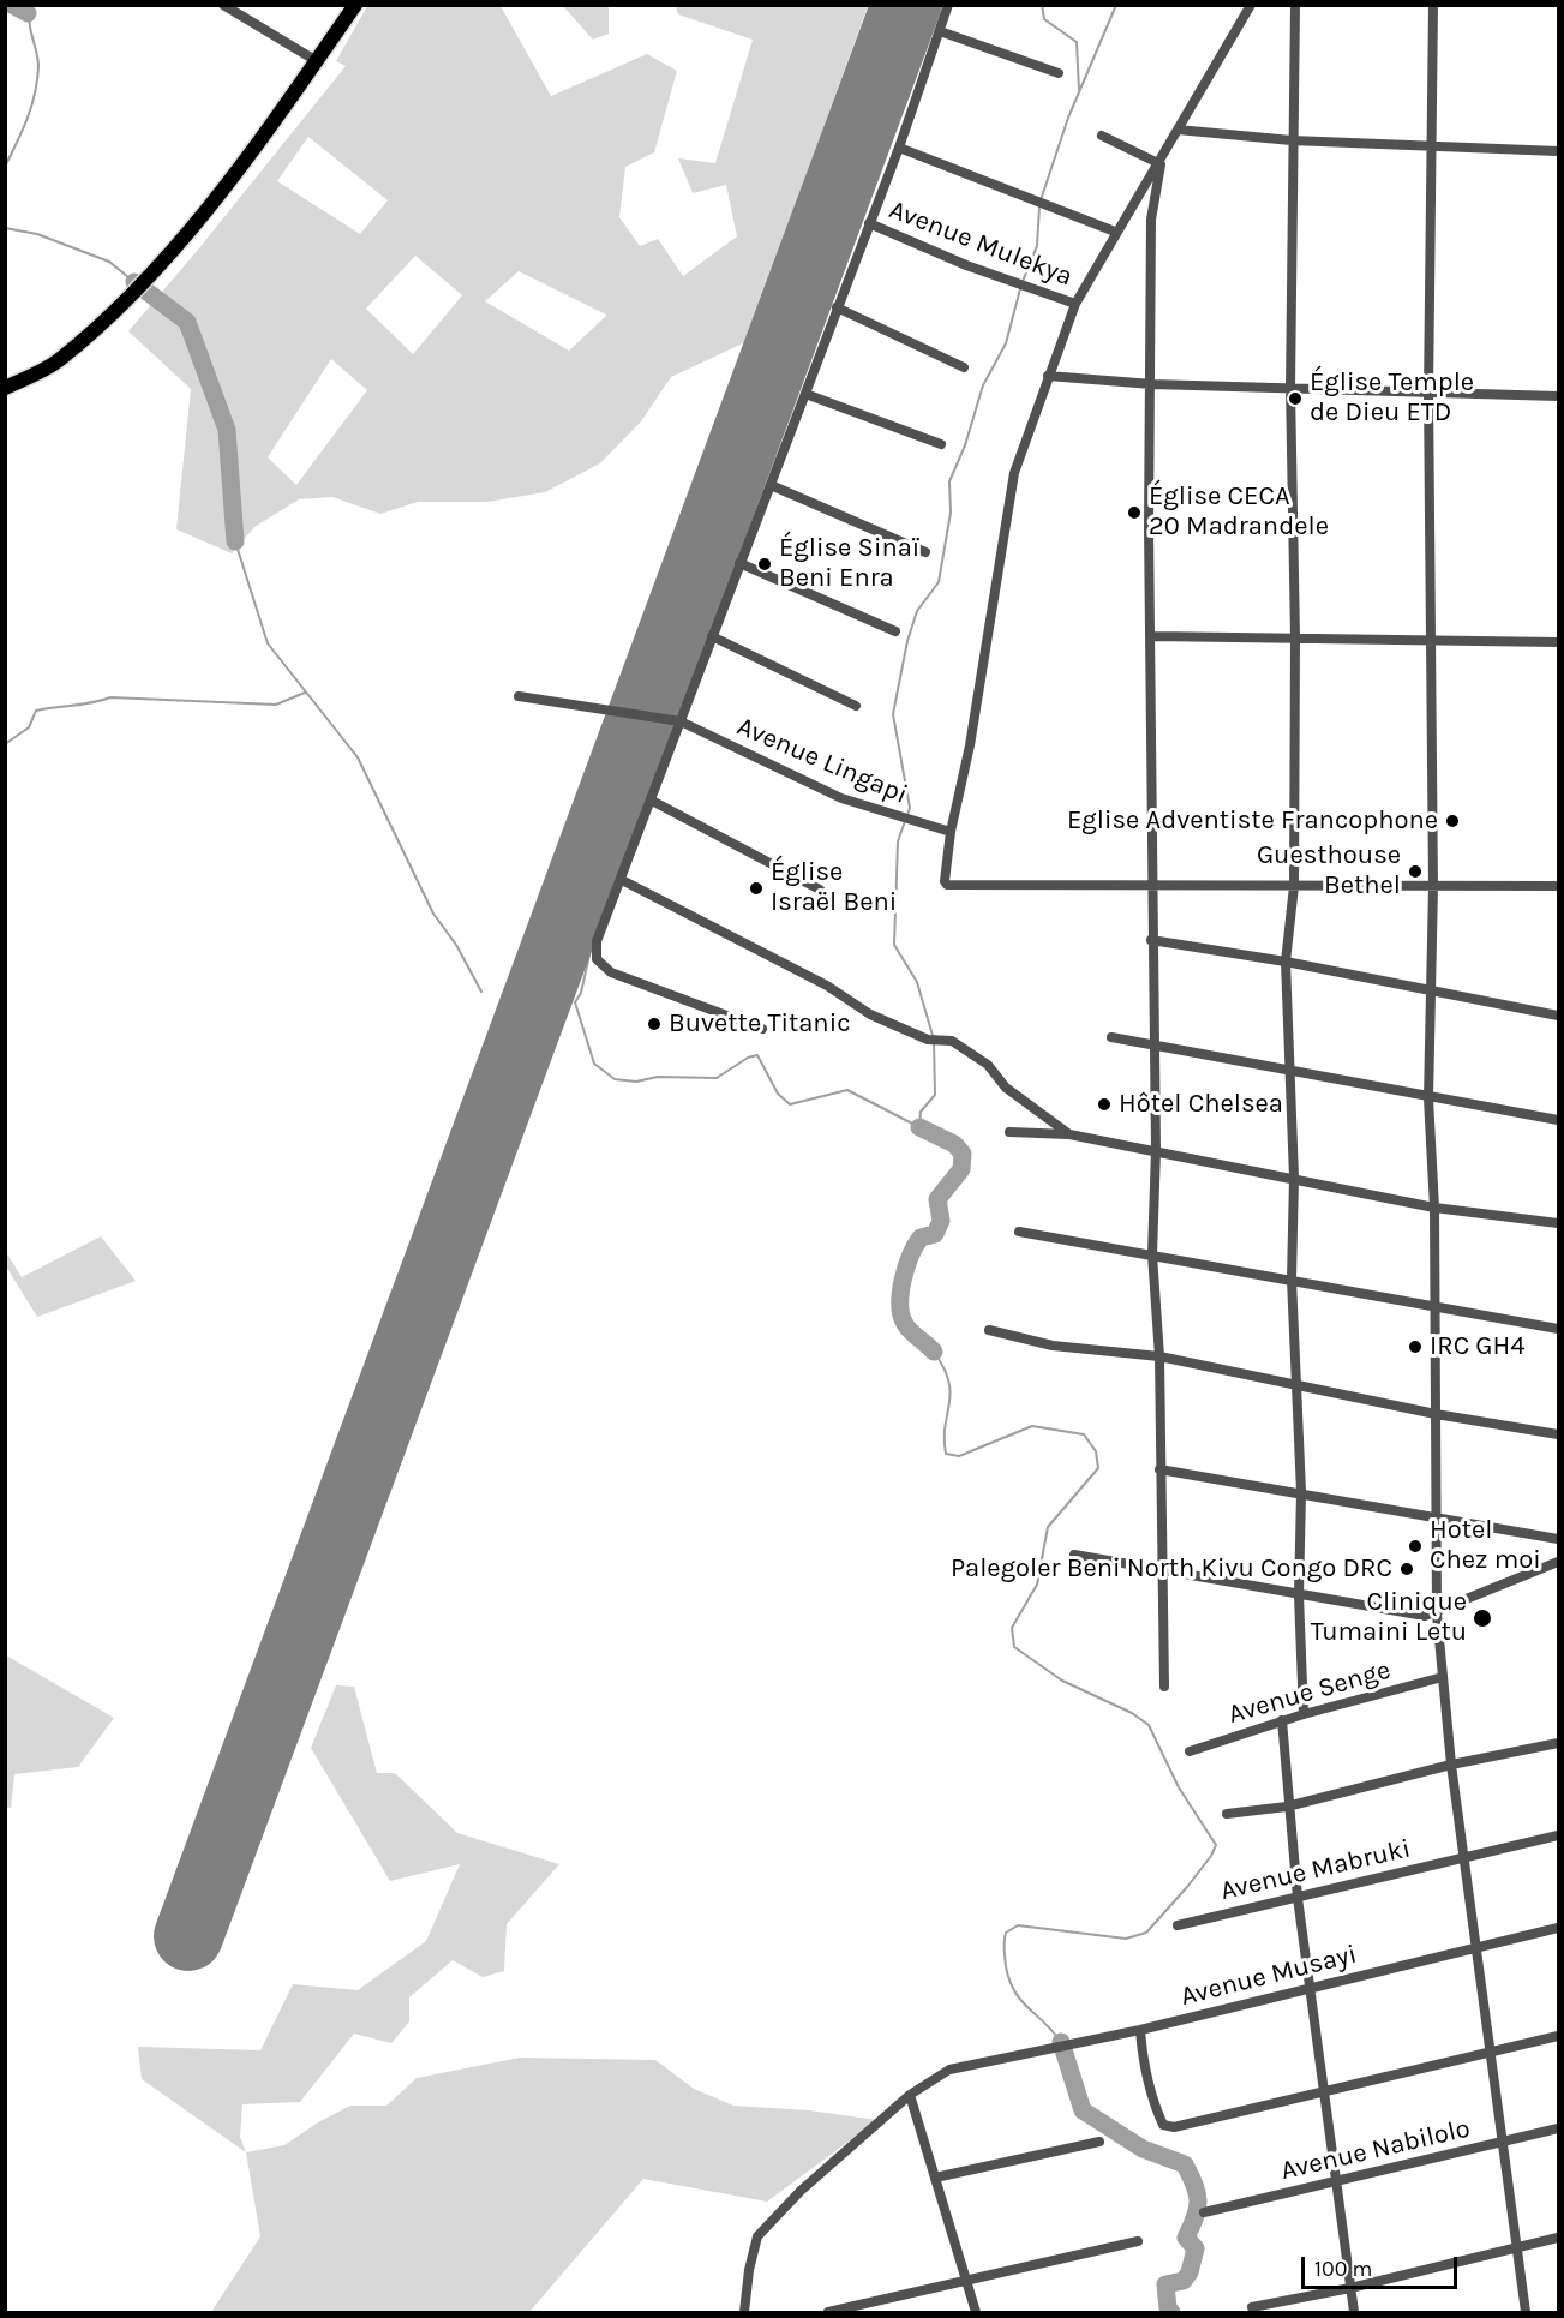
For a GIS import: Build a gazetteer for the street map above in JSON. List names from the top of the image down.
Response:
{
  "streets": {
    "street": [
      "Avenue Mulekya",
      "Avenue Lingapi",
      "Avenue Senge",
      "Avenue Mabruki",
      "Avenue Musayi",
      "Avenue Nabilolo"
    ]
  },
  "places": [
    "Église Temple de Dieu ETD",
    "Église CECA 20 Madrandele",
    "Église Sinaï Beni Enra",
    "Eglise Adventiste Francophone",
    "Guesthouse Bethel",
    "Église Israël Beni",
    "Buvette Titanic",
    "Hôtel Chelsea",
    "IRC GH4",
    "Hotel Chez moi",
    "Palegoler Beni North Kivu Congo DRC",
    "Clinique Tumaini Letu"
  ],
  "scale_bar": "100 m"
}
